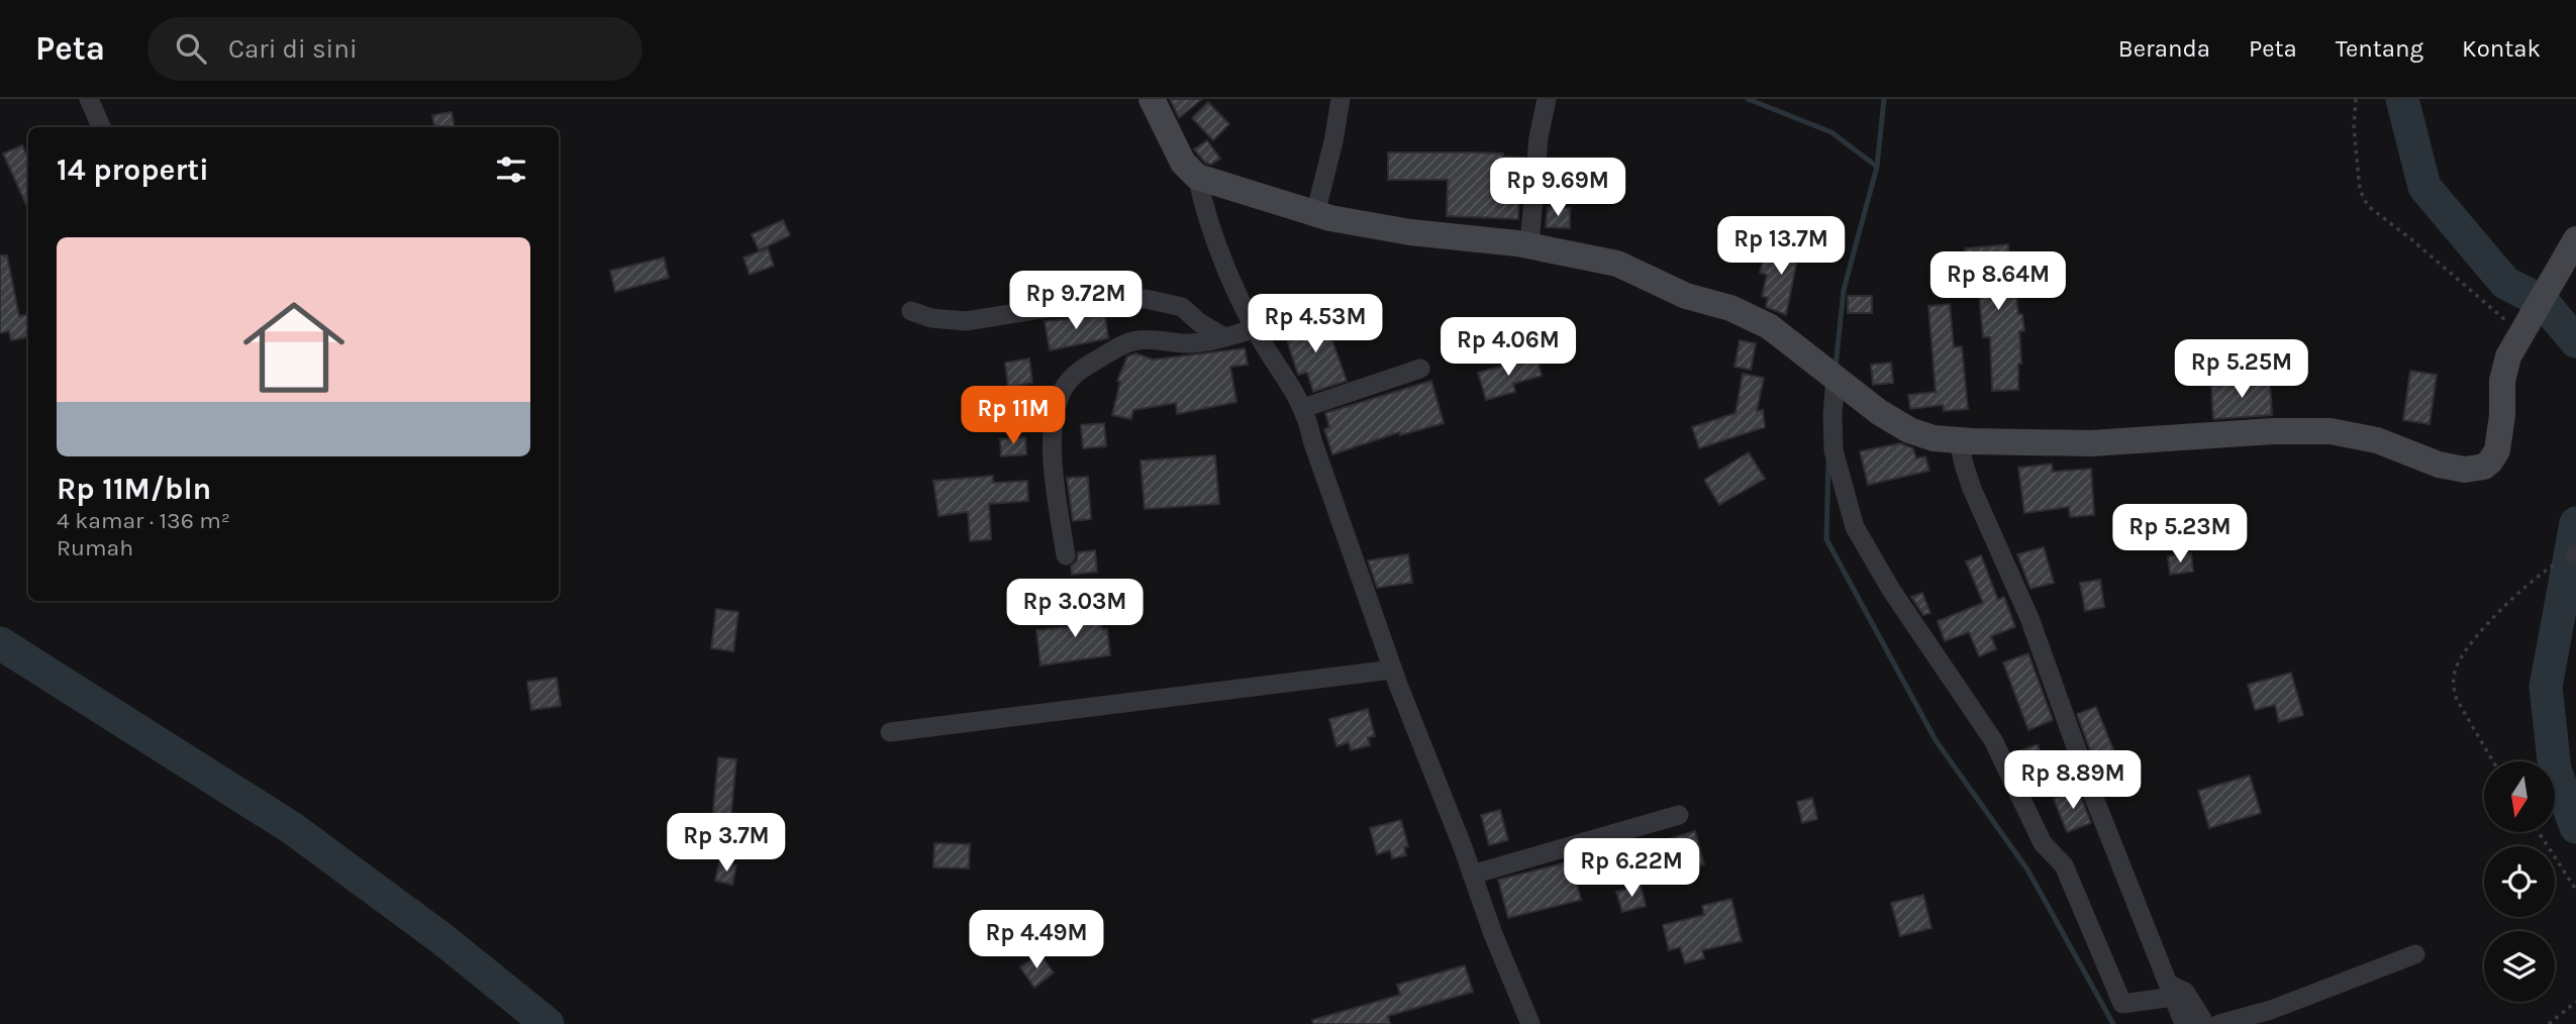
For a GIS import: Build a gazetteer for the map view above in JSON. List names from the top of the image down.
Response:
{
  "north": "bottom",
  "page": {
    "header": "Peta",
    "search": "Cari di sini",
    "nav": [
      "Beranda",
      "Peta",
      "Tentang",
      "Kontak"
    ],
    "heading": "14 properti",
    "price": [
      "Rp 9.69M",
      "Rp 13.7M",
      "Rp 8.64M",
      "Rp 9.72M",
      "Rp 4.53M",
      "Rp 4.06M",
      "Rp 5.25M",
      "Rp 11M",
      "Rp 5.23M",
      "Rp 3.03M",
      "Rp 8.89M",
      "Rp 3.7M",
      "Rp 6.22M",
      "Rp 4.49M"
    ],
    "list": [
      {
        "name": "Rp 11M/bln",
        "note": "4 kamar · 136 m² · Rumah"
      }
    ]
  }
}
